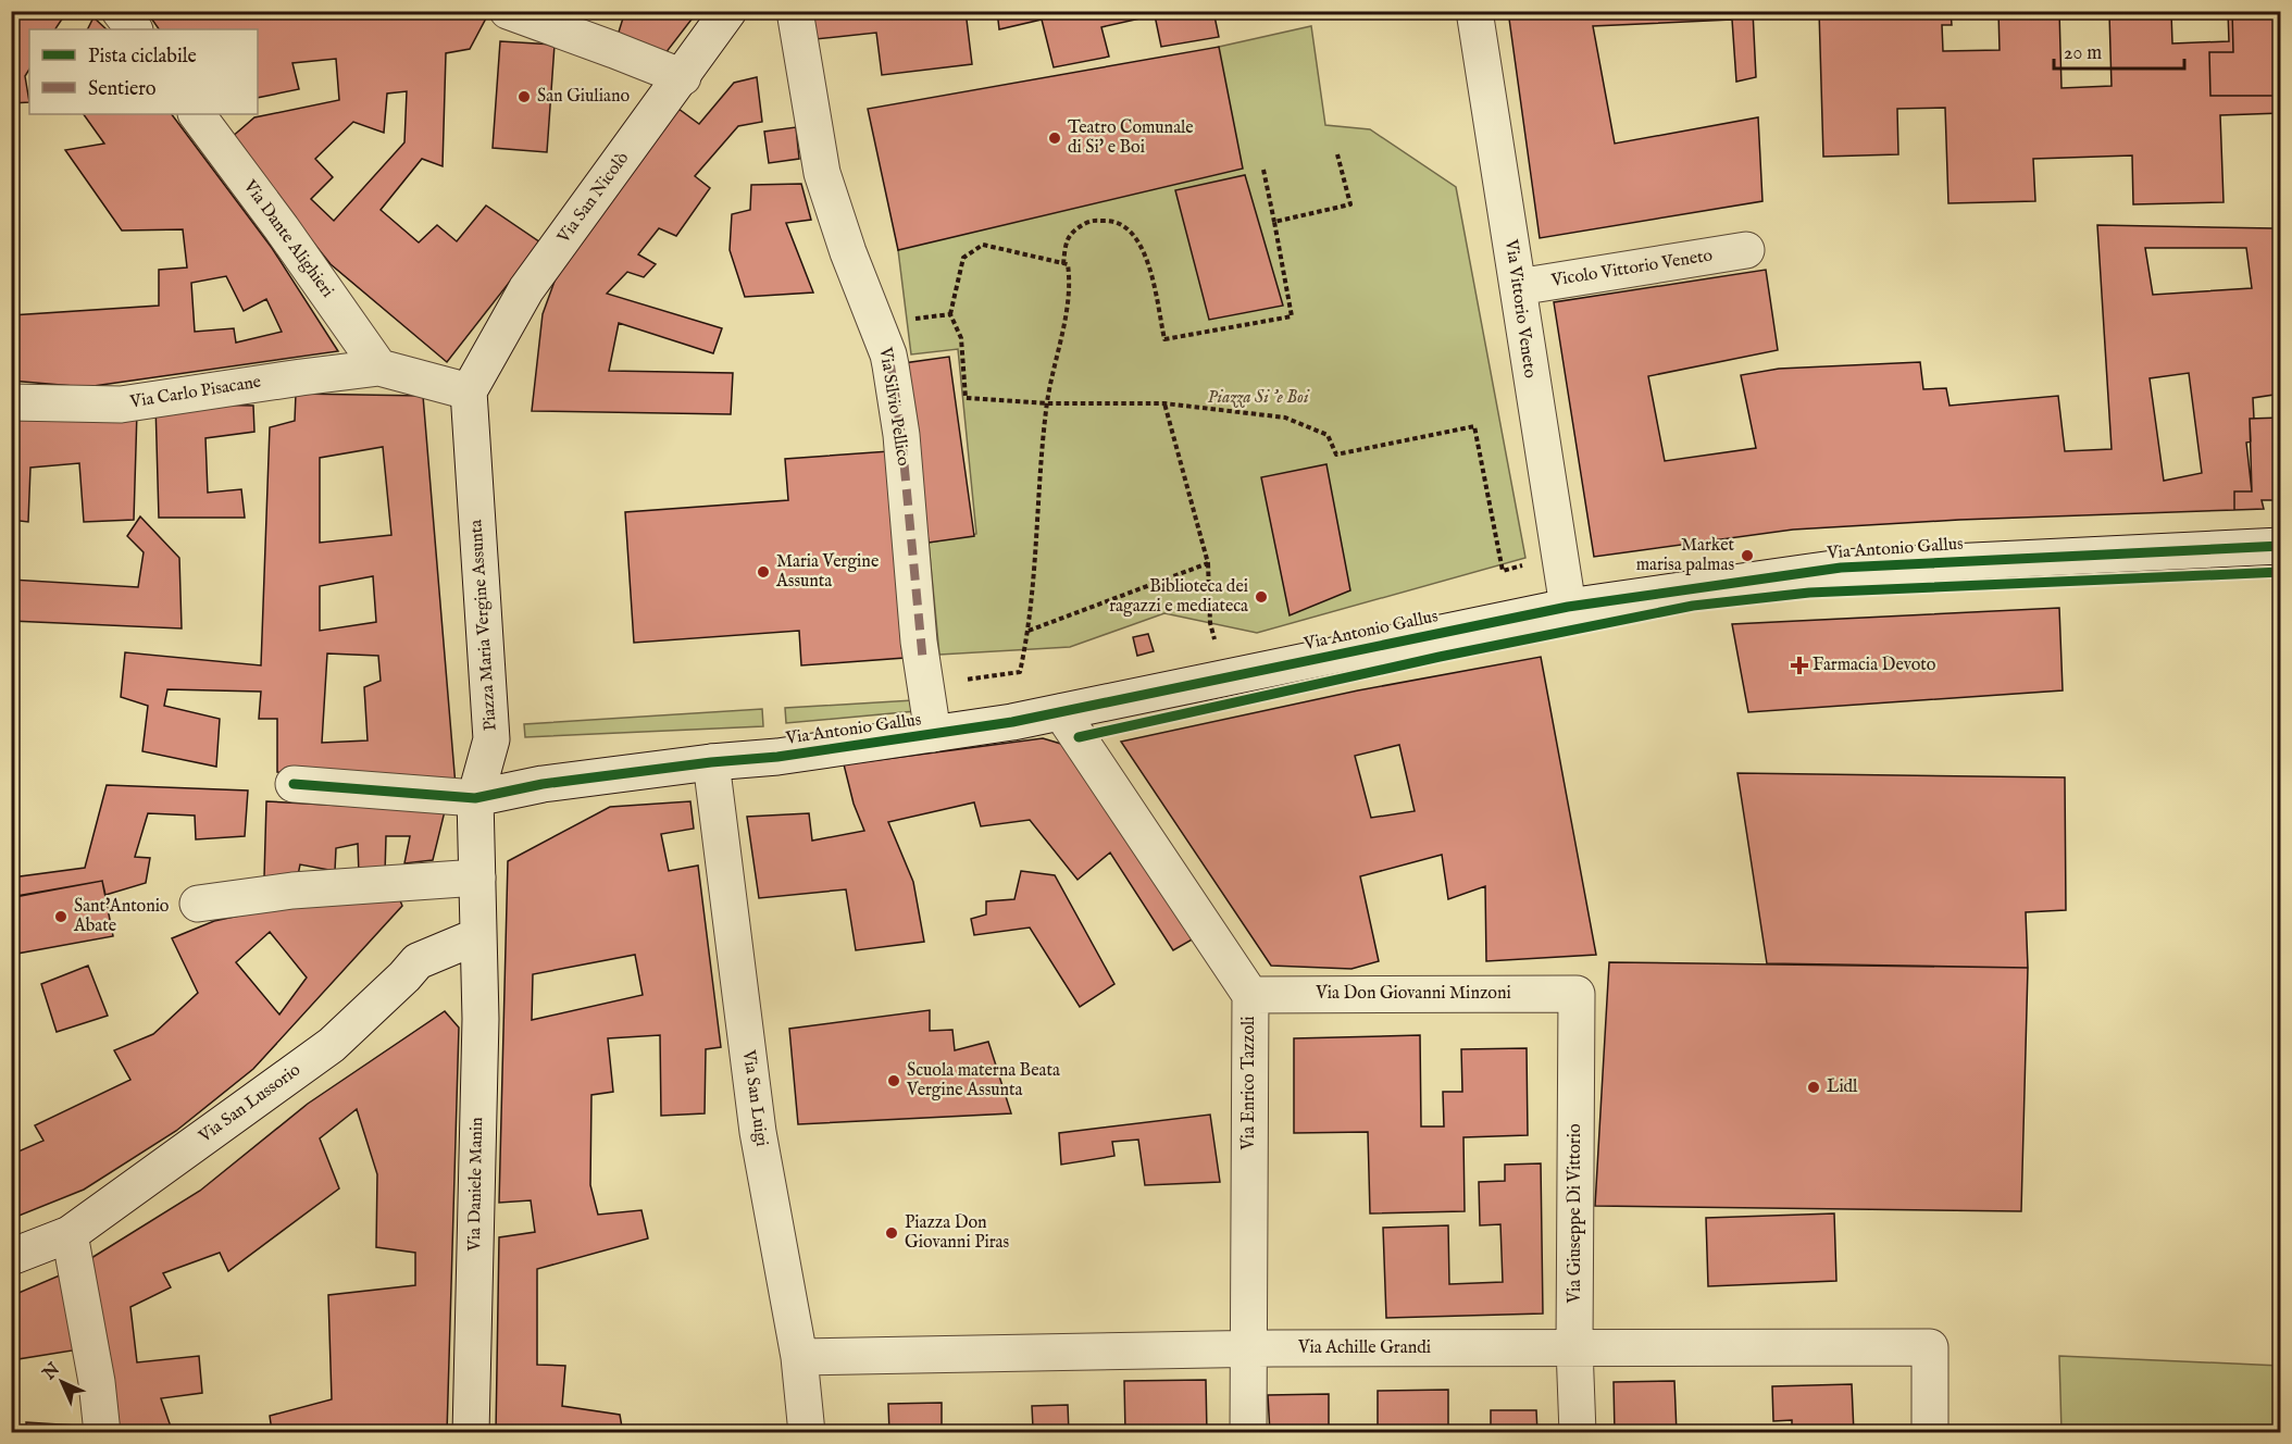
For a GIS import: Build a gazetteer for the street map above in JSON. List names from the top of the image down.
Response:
{
  "streets": {
    "street": [
      "Via San Nicolò",
      "Via Dante Alighieri",
      "Vicolo Vittorio Veneto",
      "Via Vittorio Veneto",
      "Via Carlo Pisacane",
      "Via Silvio Pellico",
      "Via Antonio Gallus",
      "Piazza Maria Vergine Assunta",
      "Via Don Giovanni Minzoni",
      "Via Enrico Tazzoli",
      "Via San Luigi",
      "Via San Lussorio",
      "Via Daniele Manin",
      "Via Giuseppe Di Vittorio",
      "Via Achille Grandi"
    ]
  },
  "crossings": [
    ["Via San Nicolò", "Piazza Maria Vergine Assunta"],
    ["Via Dante Alighieri", "Via Carlo Pisacane"],
    ["Vicolo Vittorio Veneto", "Via Vittorio Veneto"],
    ["Via Vittorio Veneto", "Via Antonio Gallus"],
    ["Via Silvio Pellico", "Via Antonio Gallus"],
    ["Via Antonio Gallus", "Piazza Maria Vergine Assunta"],
    ["Via Antonio Gallus", "Via Enrico Tazzoli"],
    ["Via Antonio Gallus", "Via San Luigi"],
    ["Piazza Maria Vergine Assunta", "Via San Lussorio"],
    ["Piazza Maria Vergine Assunta", "Via Daniele Manin"],
    ["Via Don Giovanni Minzoni", "Via Enrico Tazzoli"],
    ["Via Don Giovanni Minzoni", "Via Giuseppe Di Vittorio"],
    ["Via Enrico Tazzoli", "Via Achille Grandi"],
    ["Via San Luigi", "Via Achille Grandi"],
    ["Via San Lussorio", "Via Daniele Manin"],
    ["Via Giuseppe Di Vittorio", "Via Achille Grandi"]
  ],
  "parks": ["Piazza Si ’e Boi"],
  "places": {
    "other": [
      "San Giuliano",
      "Teatro Comunale di Si' e Boi",
      "Market marisa palmas",
      "Maria Vergine Assunta",
      "Biblioteca dei ragazzi e mediateca",
      "Sant'Antonio Abate",
      "Scuola materna Beata Vergine Assunta",
      "Lidl",
      "Piazza Don Giovanni Piras"
    ],
    "health": ["Farmacia Devoto"]
  },
  "legend": ["Pista ciclabile", "Sentiero"],
  "scale_bar": "20 m",
  "north": "top left"
}
